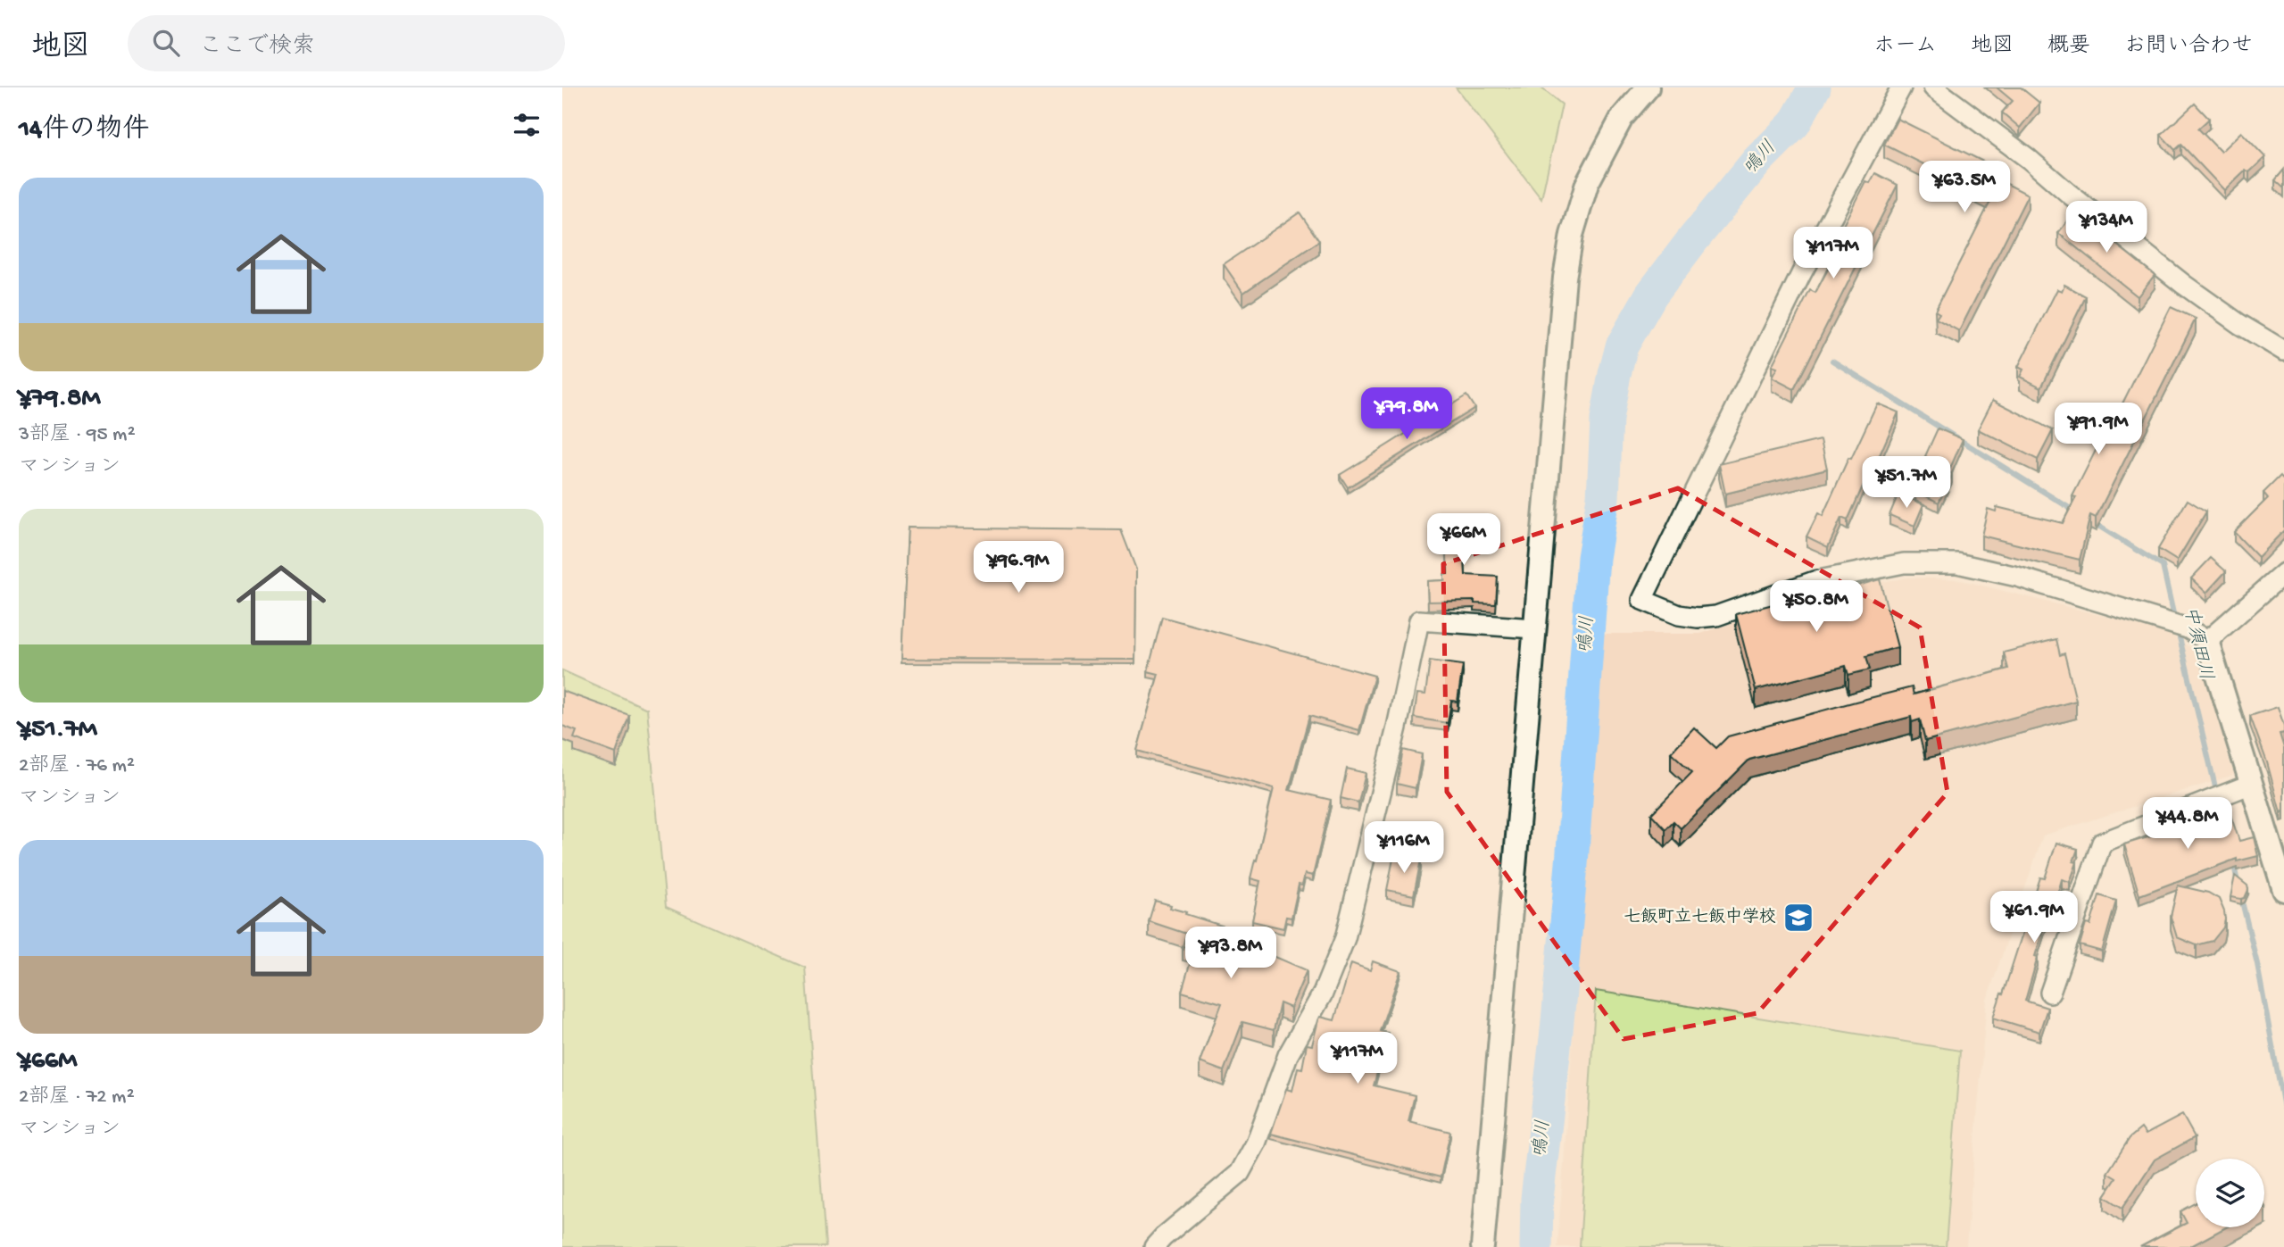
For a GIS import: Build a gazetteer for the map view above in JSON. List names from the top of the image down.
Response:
{
  "water": ["鳴川", "中須田川"],
  "places": {
    "school or university": ["七飯町立七飯中学校"]
  },
  "page": {
    "header": "地図",
    "search": "ここで検索",
    "nav": [
      "ホーム",
      "地図",
      "概要",
      "お問い合わせ"
    ],
    "heading": "14件の物件",
    "price": [
      "¥63.5M",
      "¥134M",
      "¥117M",
      "¥79.8M",
      "¥91.9M",
      "¥51.7M",
      "¥66M",
      "¥96.9M",
      "¥50.8M",
      "¥44.8M",
      "¥116M",
      "¥61.9M",
      "¥93.8M",
      "¥117M"
    ],
    "list": [
      {
        "name": "¥79.8M",
        "note": "3部屋 · 95 m² · マンション"
      },
      {
        "name": "¥51.7M",
        "note": "2部屋 · 76 m² · マンション"
      },
      {
        "name": "¥66M",
        "note": "2部屋 · 72 m² · マンション"
      }
    ]
  }
}
